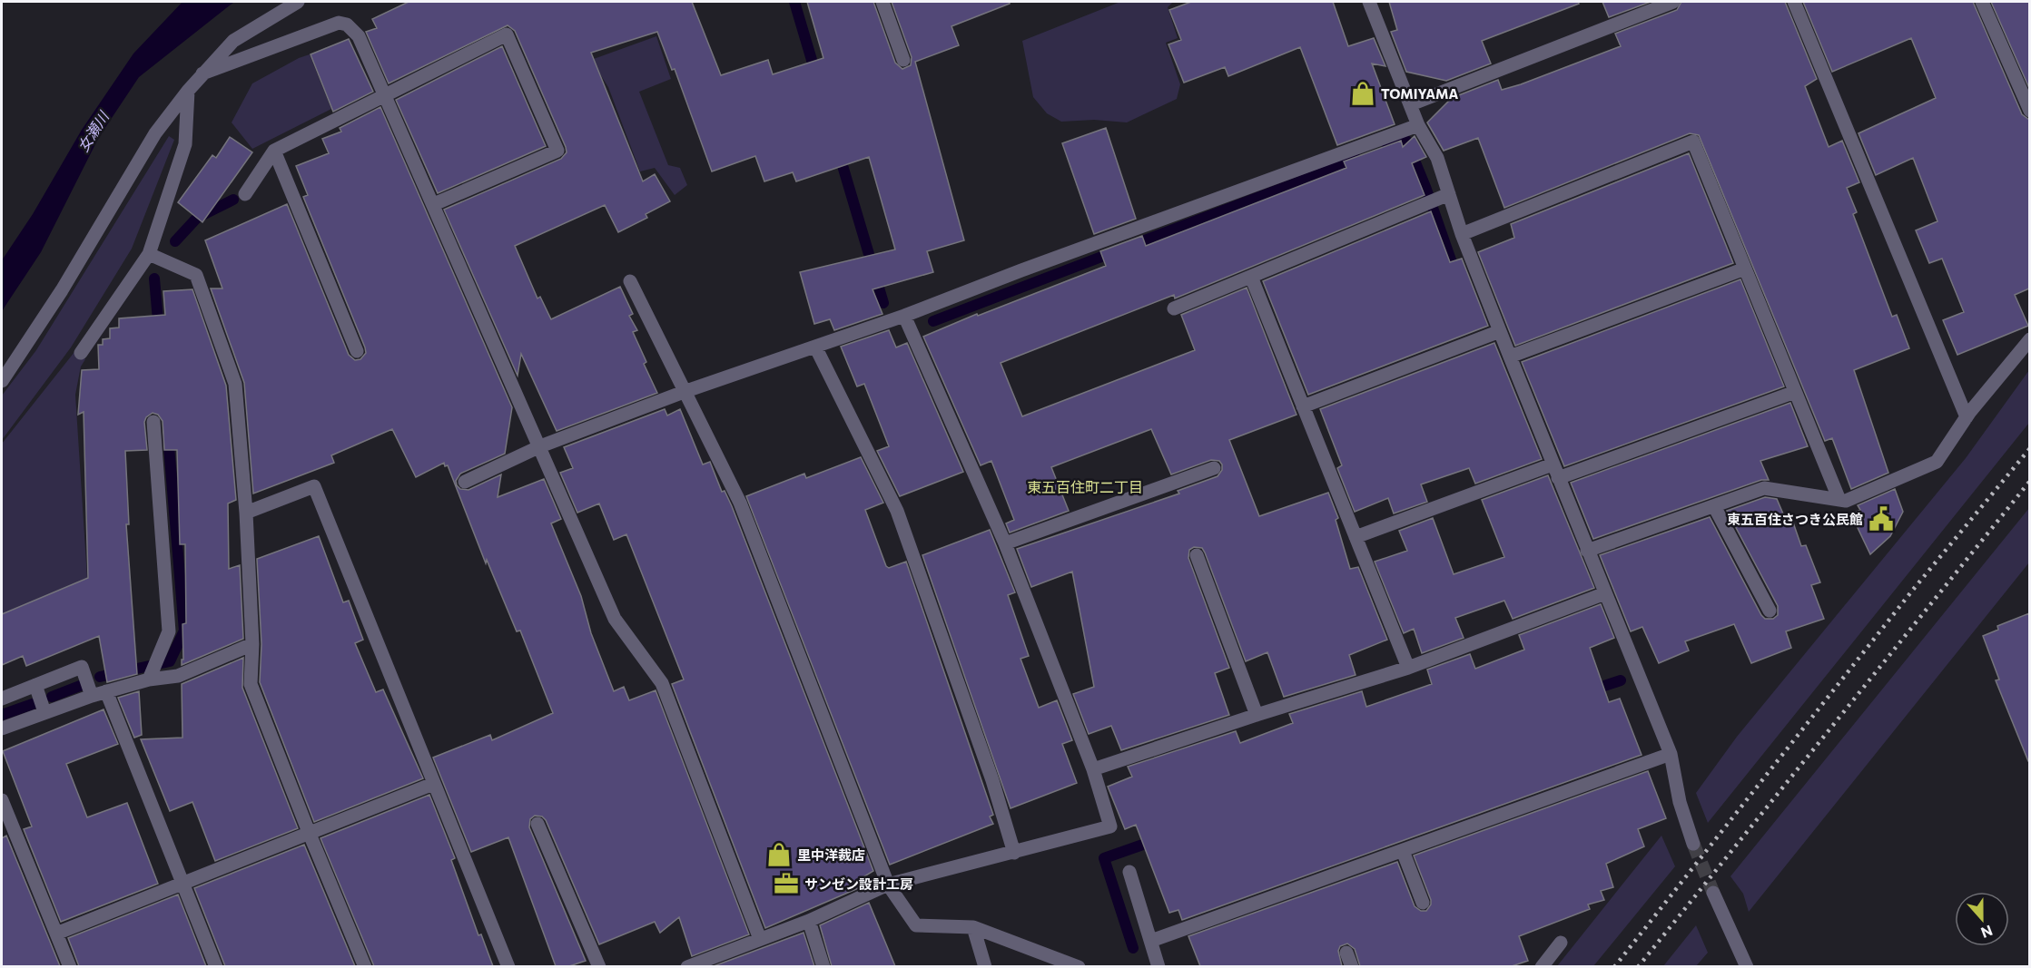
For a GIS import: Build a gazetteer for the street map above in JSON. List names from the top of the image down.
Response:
{
  "districts": ["東五百住町二丁目"],
  "water": ["女瀬川"],
  "places": {
    "shop": ["TOMIYAMA", "里中洋裁店"],
    "public building": ["東五百住さつき公民館"],
    "office": ["サンゼン設計工房"]
  },
  "north": "bottom"
}
